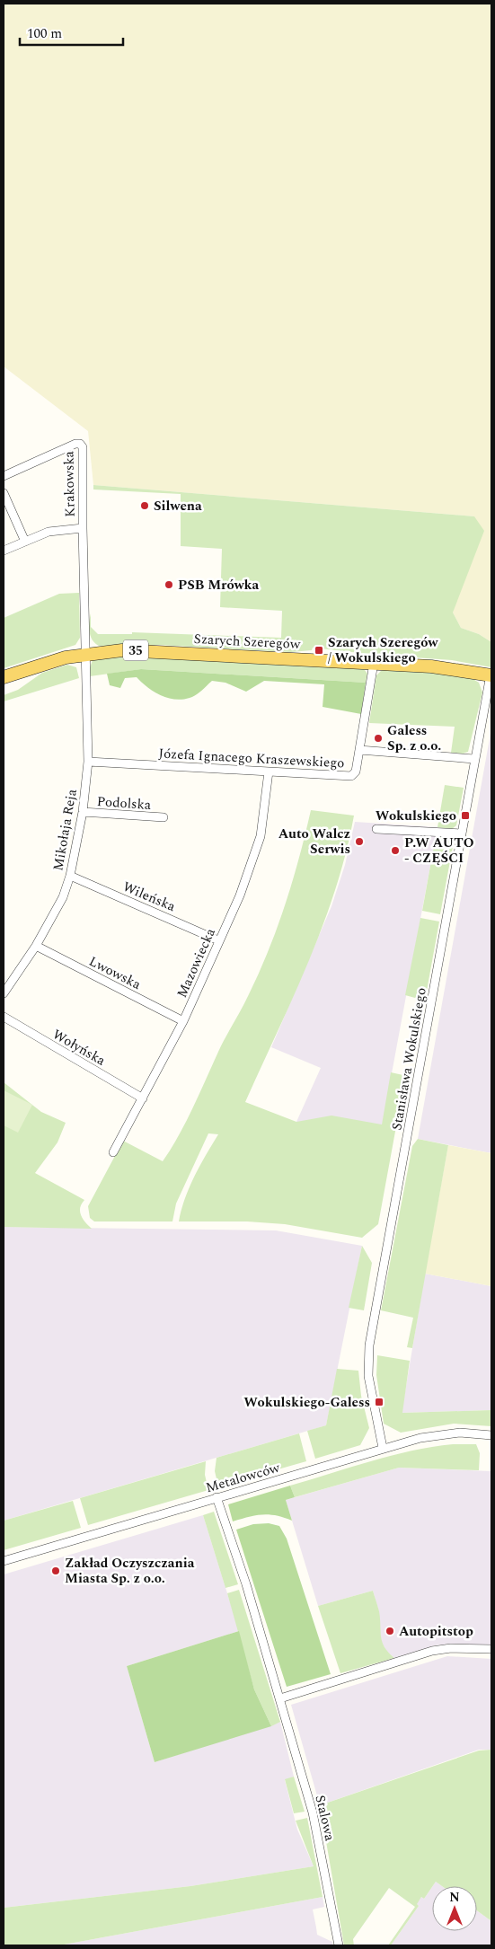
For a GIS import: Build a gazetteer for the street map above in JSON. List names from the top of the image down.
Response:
{
  "streets": {
    "main road": ["Szarych Szeregów", "35"],
    "street": [
      "Krakowska",
      "Józefa Ignacego Kraszewskiego",
      "Podolska",
      "Mikołaja Reja",
      "Wileńska",
      "Mazowiecka",
      "Lwowska",
      "Wołyńska",
      "Stanisława Wokulskiego",
      "Metalowców",
      "Stalowa"
    ]
  },
  "crossings": [
    ["Krakowska", "Szarych Szeregów"],
    ["Krakowska", "Mikołaja Reja"],
    ["Szarych Szeregów", "Józefa Ignacego Kraszewskiego"],
    ["Szarych Szeregów", "Mikołaja Reja"],
    ["Szarych Szeregów", "Stanisława Wokulskiego"],
    ["Józefa Ignacego Kraszewskiego", "Mikołaja Reja"],
    ["Józefa Ignacego Kraszewskiego", "Mazowiecka"],
    ["Podolska", "Mikołaja Reja"],
    ["Mikołaja Reja", "Wileńska"],
    ["Mikołaja Reja", "Lwowska"],
    ["Wileńska", "Mazowiecka"],
    ["Mazowiecka", "Lwowska"],
    ["Mazowiecka", "Wołyńska"],
    ["Stanisława Wokulskiego", "Metalowców"],
    ["Metalowców", "Stalowa"]
  ],
  "places": {
    "other": [
      "Silwena",
      "PSB Mrówka",
      "Galess Sp. z o.o.",
      "Auto Walcz Serwis",
      "P.W AUTO - CZĘŚCI",
      "Zakład Oczyszczania Miasta Sp. z o.o.",
      "Autopitstop"
    ],
    "transit": ["Szarych Szeregów / Wokulskiego", "Wokulskiego", "Wokulskiego-Galess"]
  },
  "scale_bar": "100 m",
  "north": "top"
}
